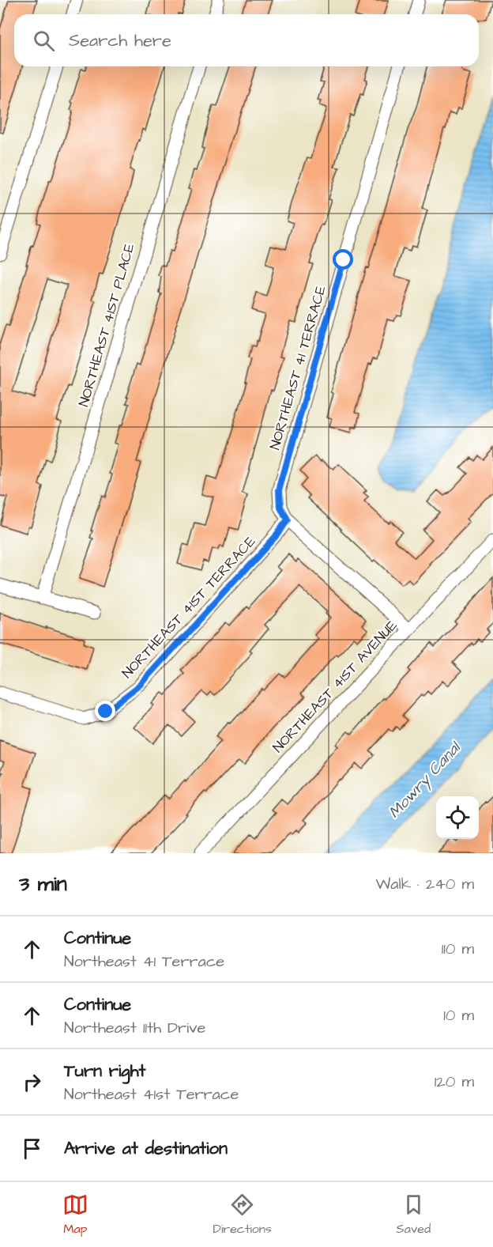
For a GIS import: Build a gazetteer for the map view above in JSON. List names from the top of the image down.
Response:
{
  "streets": {
    "street": [
      "NORTHEAST 41ST PLACE",
      "NORTHEAST 41 TERRACE",
      "NORTHEAST 41ST TERRACE",
      "NORTHEAST 41ST AVENUE"
    ]
  },
  "crossings": [
    ["NORTHEAST 41 TERRACE", "NORTHEAST 41ST TERRACE"]
  ],
  "water": ["Mowry Canal"],
  "page": {
    "search": "Search here",
    "heading": ["3 min", "Walk · 240 m"],
    "list": [
      ["Continue", "Northeast 41 Terrace", "110 m"],
      ["Continue", "Northeast 11th Drive", "10 m"],
      ["Turn right", "Northeast 41st Terrace", "120 m"],
      "Arrive at destination"
    ],
    "nav": ["Map", "Directions", "Saved"]
  }
}
